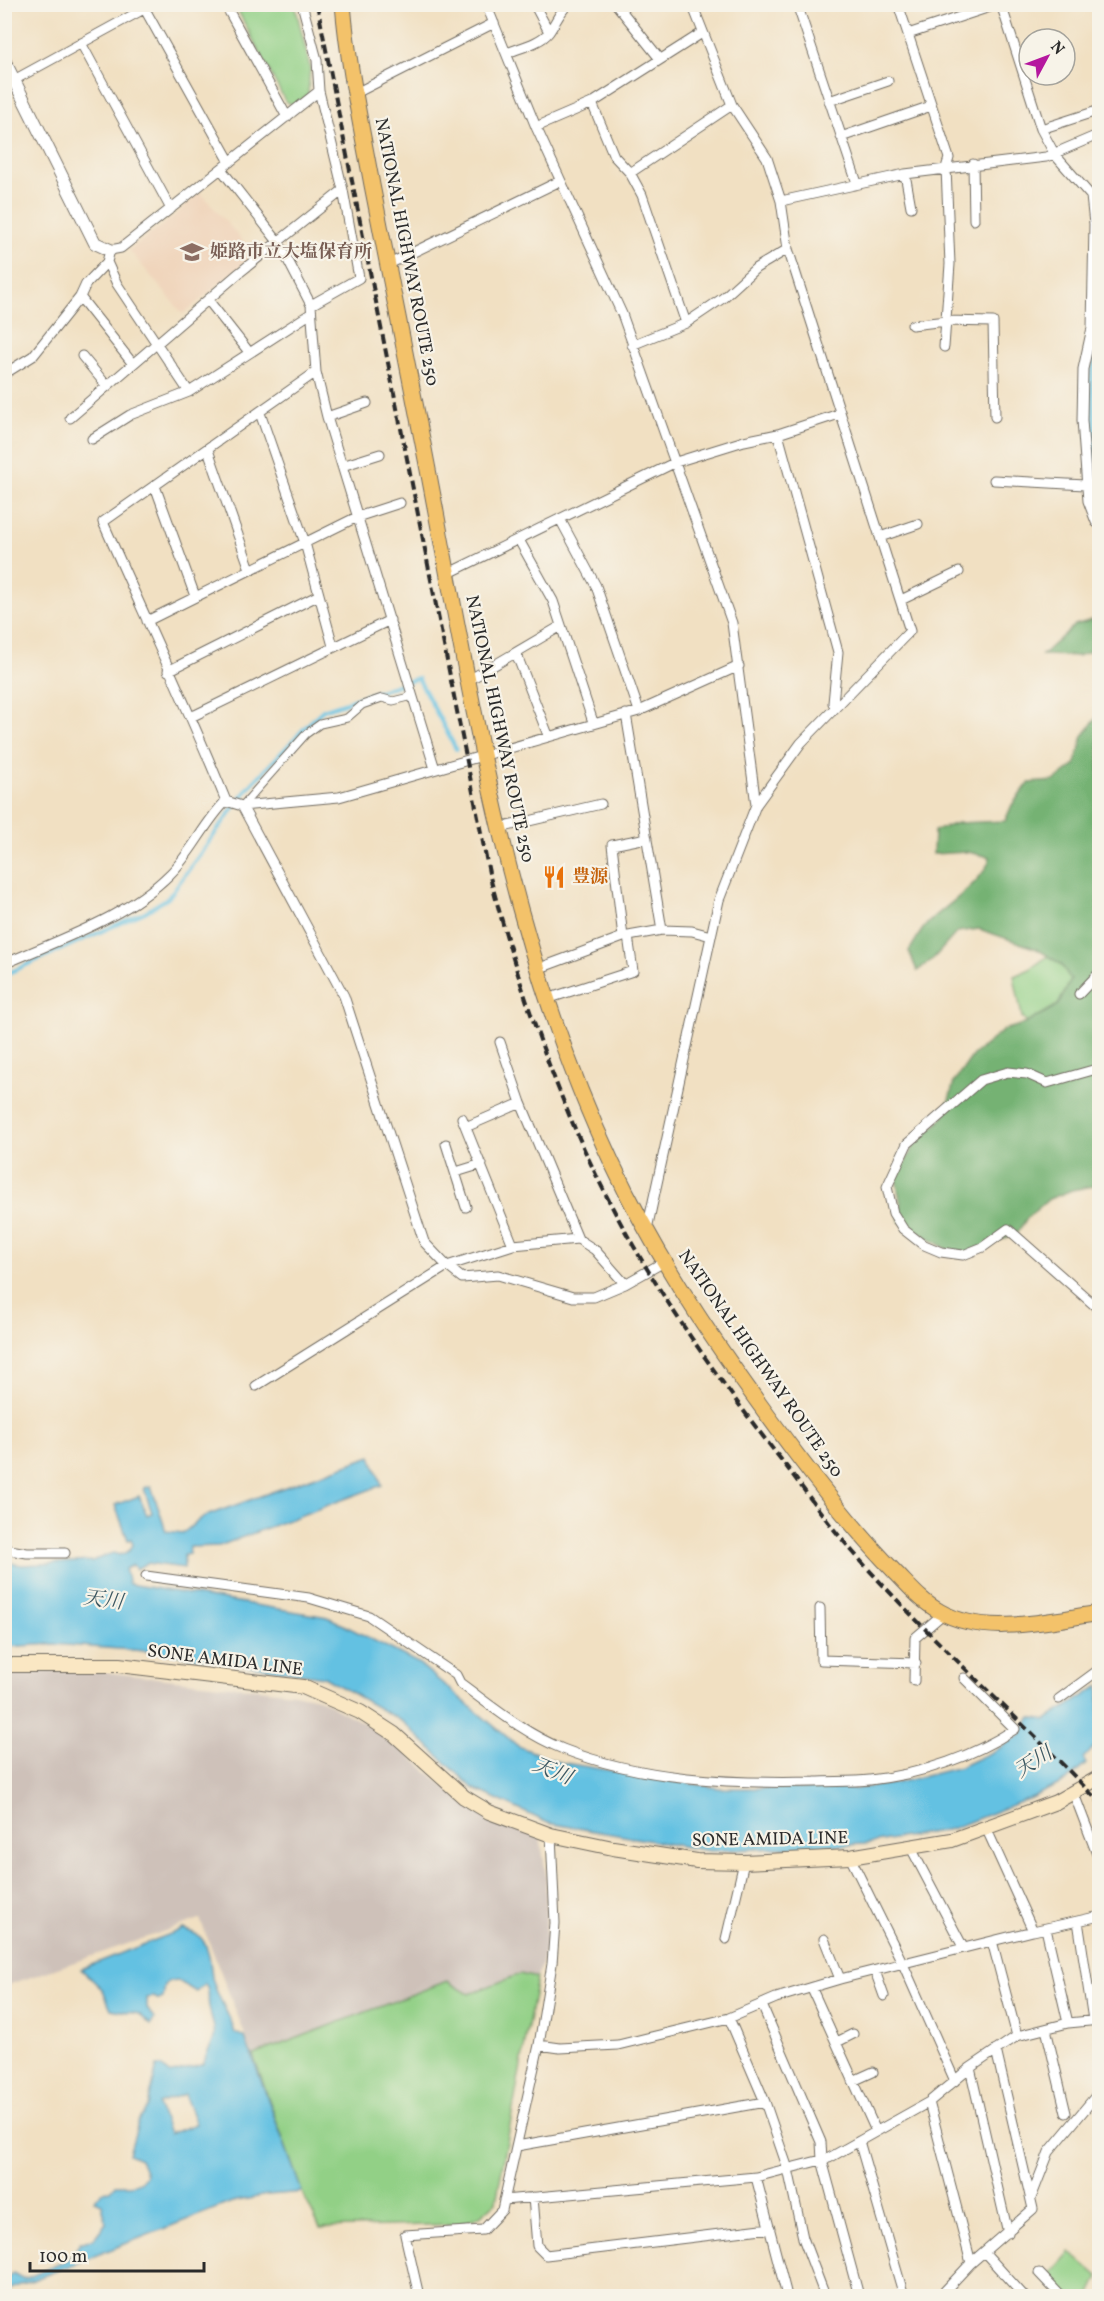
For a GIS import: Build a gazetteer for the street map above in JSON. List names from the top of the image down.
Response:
{
  "streets": {
    "highway": ["NATIONAL HIGHWAY ROUTE 250"],
    "main road": ["SONE AMIDA LINE"]
  },
  "water": ["天川"],
  "places": {
    "school or university": ["姫路市立大塩保育所"],
    "restaurant": ["豊源"]
  },
  "scale_bar": "100 m",
  "north": "top right"
}
